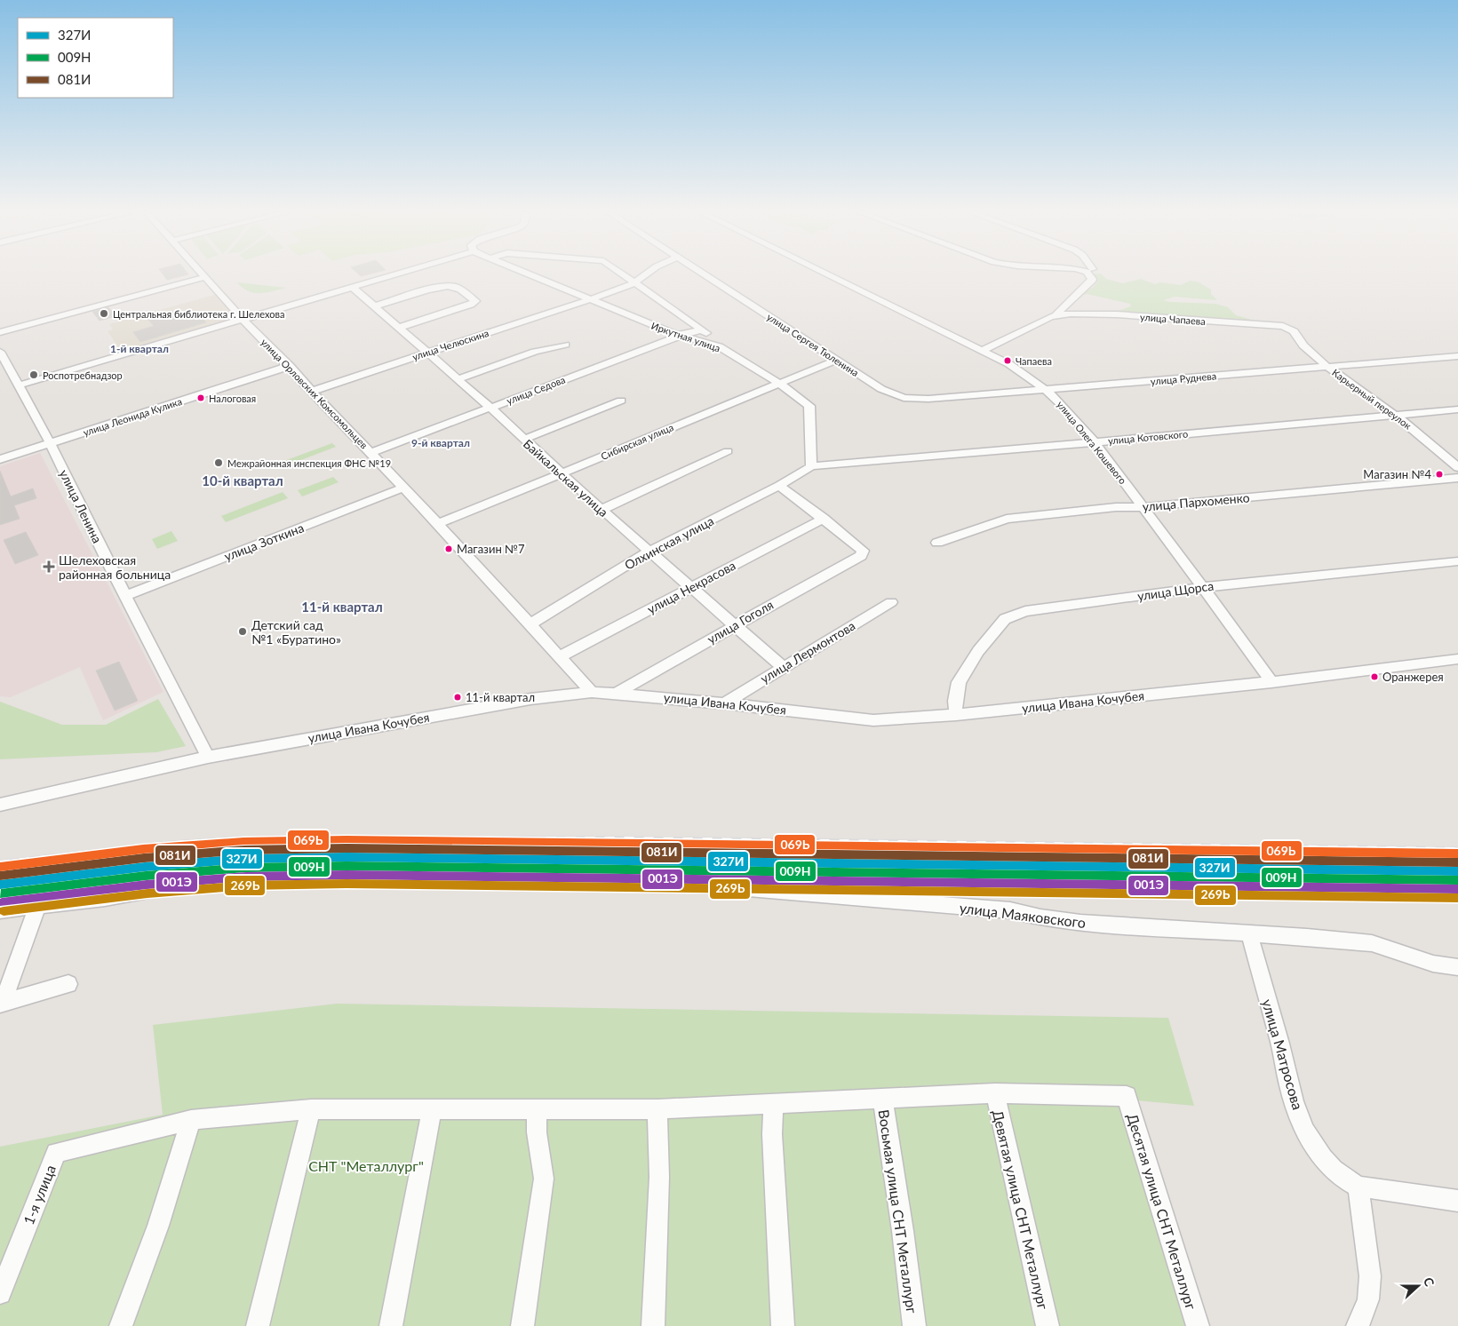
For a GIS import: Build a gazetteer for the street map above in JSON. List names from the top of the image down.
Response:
{
  "streets": {
    "street": [
      "улица Чапаева",
      "Иркутная улица",
      "улица Челюскина",
      "улица Сергея Тюленина",
      "улица Руднева",
      "улица Седова",
      "улица Орловских Комсомольцев",
      "Карьерный переулок",
      "улица Леонида Кулика",
      "улица Котовского",
      "Сибирская улица",
      "улица Олега Кошевого",
      "Байкальская улица",
      "улица Пархоменко",
      "улица Ленина",
      "улица Зоткина",
      "Олхинская улица",
      "улица Некрасова",
      "улица Щорса",
      "улица Гоголя",
      "улица Лермонтова",
      "улица Ивана Кочубея",
      "улица Маяковского",
      "улица Матросова",
      "1-я улица",
      "Девятая улица СНТ Металлург",
      "Восьмая улица СНТ Металлург",
      "Десятая улица СНТ Металлург"
    ]
  },
  "crossings": [
    ["улица Чапаева", "Карьерный переулок"],
    ["улица Чапаева", "улица Олега Кошевого"],
    ["Иркутная улица", "улица Челюскина"],
    ["Иркутная улица", "улица Седова"],
    ["Иркутная улица", "улица Котовского"],
    ["Иркутная улица", "Сибирская улица"],
    ["Иркутная улица", "Олхинская улица"],
    ["улица Челюскина", "улица Орловских Комсомольцев"],
    ["улица Челюскина", "Байкальская улица"],
    ["улица Сергея Тюленина", "улица Руднева"],
    ["улица Сергея Тюленина", "Сибирская улица"],
    ["улица Руднева", "Карьерный переулок"],
    ["улица Руднева", "улица Олега Кошевого"],
    ["улица Седова", "улица Орловских Комсомольцев"],
    ["улица Седова", "Байкальская улица"],
    ["улица Орловских Комсомольцев", "улица Леонида Кулика"],
    ["улица Орловских Комсомольцев", "Сибирская улица"],
    ["улица Орловских Комсомольцев", "улица Зоткина"],
    ["улица Орловских Комсомольцев", "Олхинская улица"],
    ["улица Орловских Комсомольцев", "улица Некрасова"],
    ["улица Орловских Комсомольцев", "улица Ивана Кочубея"],
    ["Карьерный переулок", "улица Котовского"],
    ["улица Леонида Кулика", "улица Ленина"],
    ["улица Котовского", "улица Олега Кошевого"],
    ["улица Котовского", "Олхинская улица"],
    ["Сибирская улица", "Байкальская улица"],
    ["улица Олега Кошевого", "улица Пархоменко"],
    ["улица Олега Кошевого", "улица Щорса"],
    ["улица Олега Кошевого", "улица Ивана Кочубея"],
    ["Байкальская улица", "Олхинская улица"],
    ["Байкальская улица", "улица Некрасова"],
    ["Байкальская улица", "улица Гоголя"],
    ["Байкальская улица", "улица Лермонтова"],
    ["улица Ленина", "улица Зоткина"],
    ["улица Ленина", "улица Ивана Кочубея"],
    ["улица Некрасова", "улица Гоголя"],
    ["улица Щорса", "улица Ивана Кочубея"],
    ["улица Гоголя", "улица Ивана Кочубея"],
    ["улица Лермонтова", "улица Ивана Кочубея"],
    ["улица Маяковского", "улица Матросова"],
    ["Девятая улица СНТ Металлург", "Десятая улица СНТ Металлург"]
  ],
  "districts": [
    "1-й квартал",
    "9-й квартал",
    "10-й квартал",
    "11-й квартал"
  ],
  "parks": ["СНТ \"Металлург\""],
  "places": {
    "other": [
      "Центральная библиотека г. Шелехова",
      "Чапаева",
      "Роспотребнадзор",
      "Налоговая",
      "Межрайонная инспекция ФНС №19",
      "Магазин №4",
      "Магазин №7",
      "Детский сад №1 «Буратино»",
      "Оранжерея",
      "11-й квартал"
    ],
    "health": ["Шелеховская районная больница"]
  },
  "lines": [
    "transit line 069Ь",
    "transit line 081И",
    "transit line 327И",
    "transit line 009Н",
    "transit line 001Э",
    "transit line 269Ь"
  ],
  "legend": ["327И", "009Н", "081И"],
  "north": "right"
}
